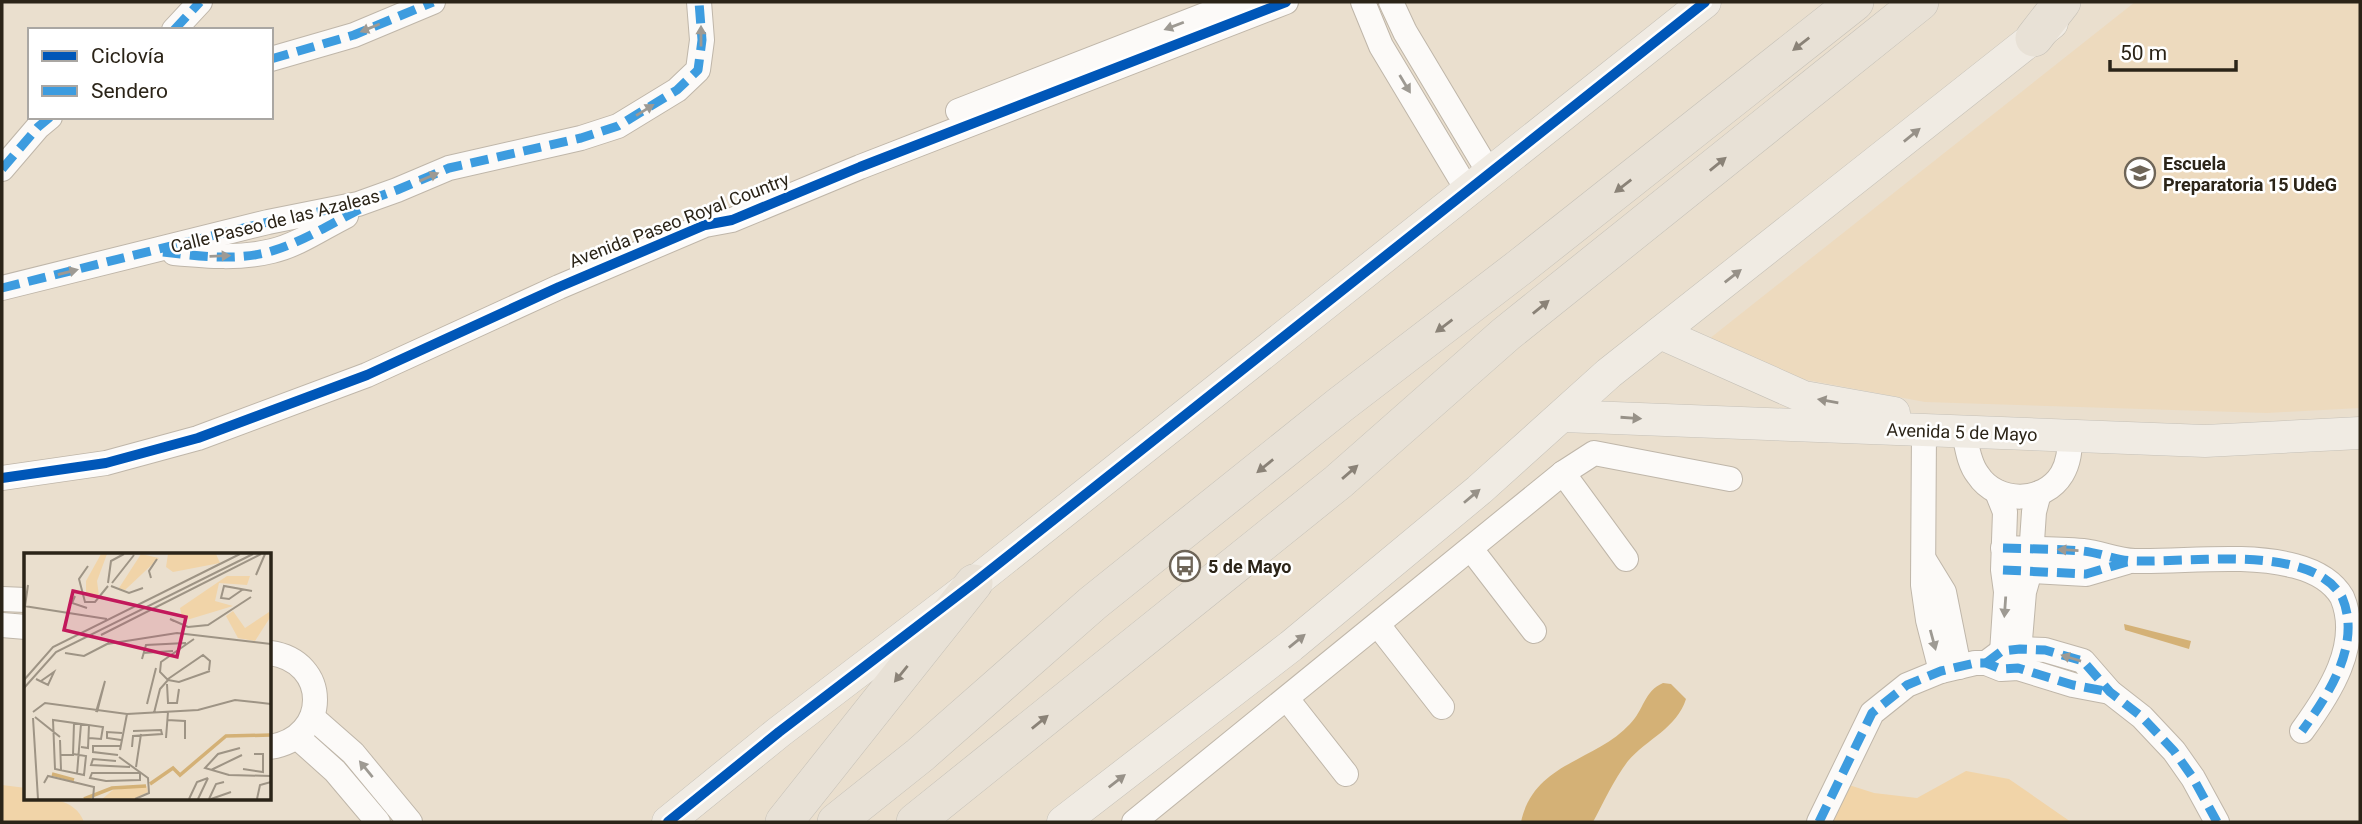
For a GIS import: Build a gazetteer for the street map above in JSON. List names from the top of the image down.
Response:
{
  "streets": {
    "main road": ["Avenida 5 de Mayo"],
    "street": ["Avenida Paseo Royal Country", "Calle Paseo de las Azaleas"]
  },
  "one_way": ["Calle Paseo de las Azaleas"],
  "places": {
    "school or university": ["Escuela Preparatoria 15 UdeG"],
    "bus stop": ["5 de Mayo"]
  },
  "legend": ["Ciclovía", "Sendero"],
  "scale_bar": "50 m"
}
